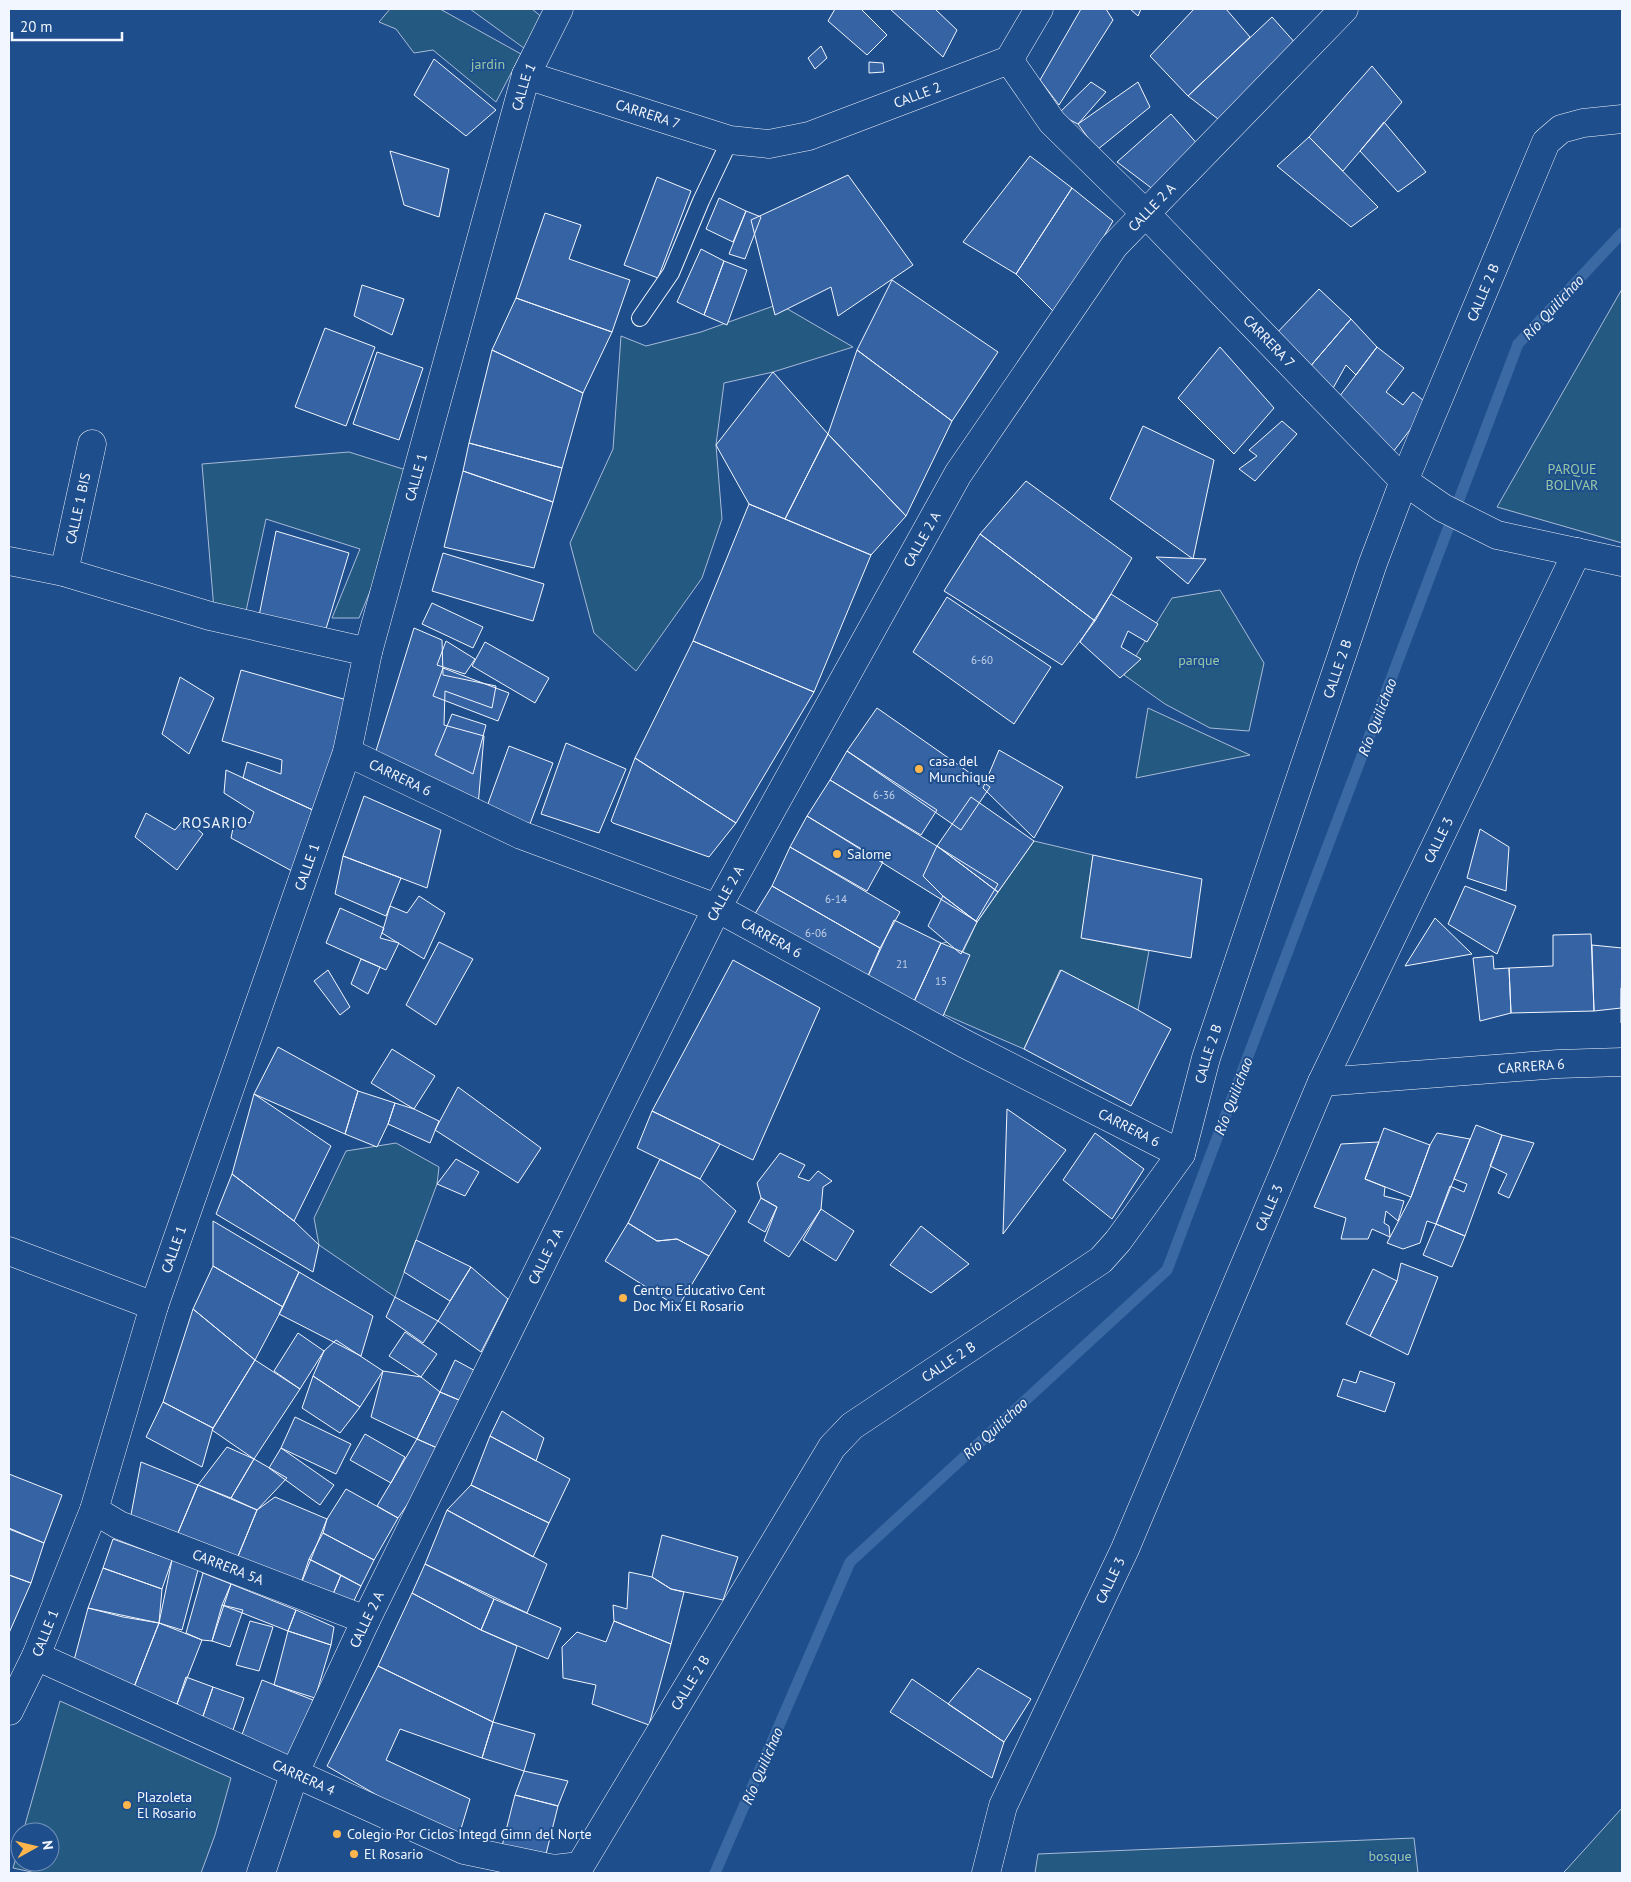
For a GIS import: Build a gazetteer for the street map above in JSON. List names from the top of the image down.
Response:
{
  "streets": {
    "street": [
      "CALLE 1",
      "CALLE 2",
      "CARRERA 7",
      "CALLE 2 A",
      "CALLE 2 B",
      "CALLE 1 BIS",
      "CARRERA 6",
      "CALLE 3",
      "CARRERA 5A",
      "CARRERA 4"
    ]
  },
  "crossings": [
    ["CALLE 1", "CARRERA 7"],
    ["CALLE 1", "CARRERA 6"],
    ["CALLE 1", "CARRERA 5A"],
    ["CALLE 1", "CARRERA 4"],
    ["CALLE 2", "CARRERA 7"],
    ["CARRERA 7", "CALLE 2 A"],
    ["CARRERA 7", "CALLE 2 B"],
    ["CARRERA 7", "CALLE 3"],
    ["CALLE 2 A", "CARRERA 6"],
    ["CALLE 2 A", "CARRERA 5A"],
    ["CALLE 2 A", "CARRERA 4"],
    ["CALLE 2 B", "CARRERA 6"],
    ["CALLE 2 B", "CARRERA 4"],
    ["CARRERA 6", "CALLE 3"]
  ],
  "districts": ["ROSARIO"],
  "water": ["Río Quilichao"],
  "parks": [
    "jardin",
    "PARQUE BOLIVAR",
    "parque",
    "bosque"
  ],
  "places": [
    "casa del Munchique",
    "Salome",
    "Centro Educativo Cent Doc Mix El Rosario",
    "Plazoleta El Rosario",
    "Colegio Por Ciclos Integd Gimn del Norte",
    "El Rosario"
  ],
  "house_numbers": [
    "6-60",
    "6-36",
    "6-14",
    "6-06",
    "21",
    "15"
  ],
  "scale_bar": "20 m",
  "north": "right"
}
